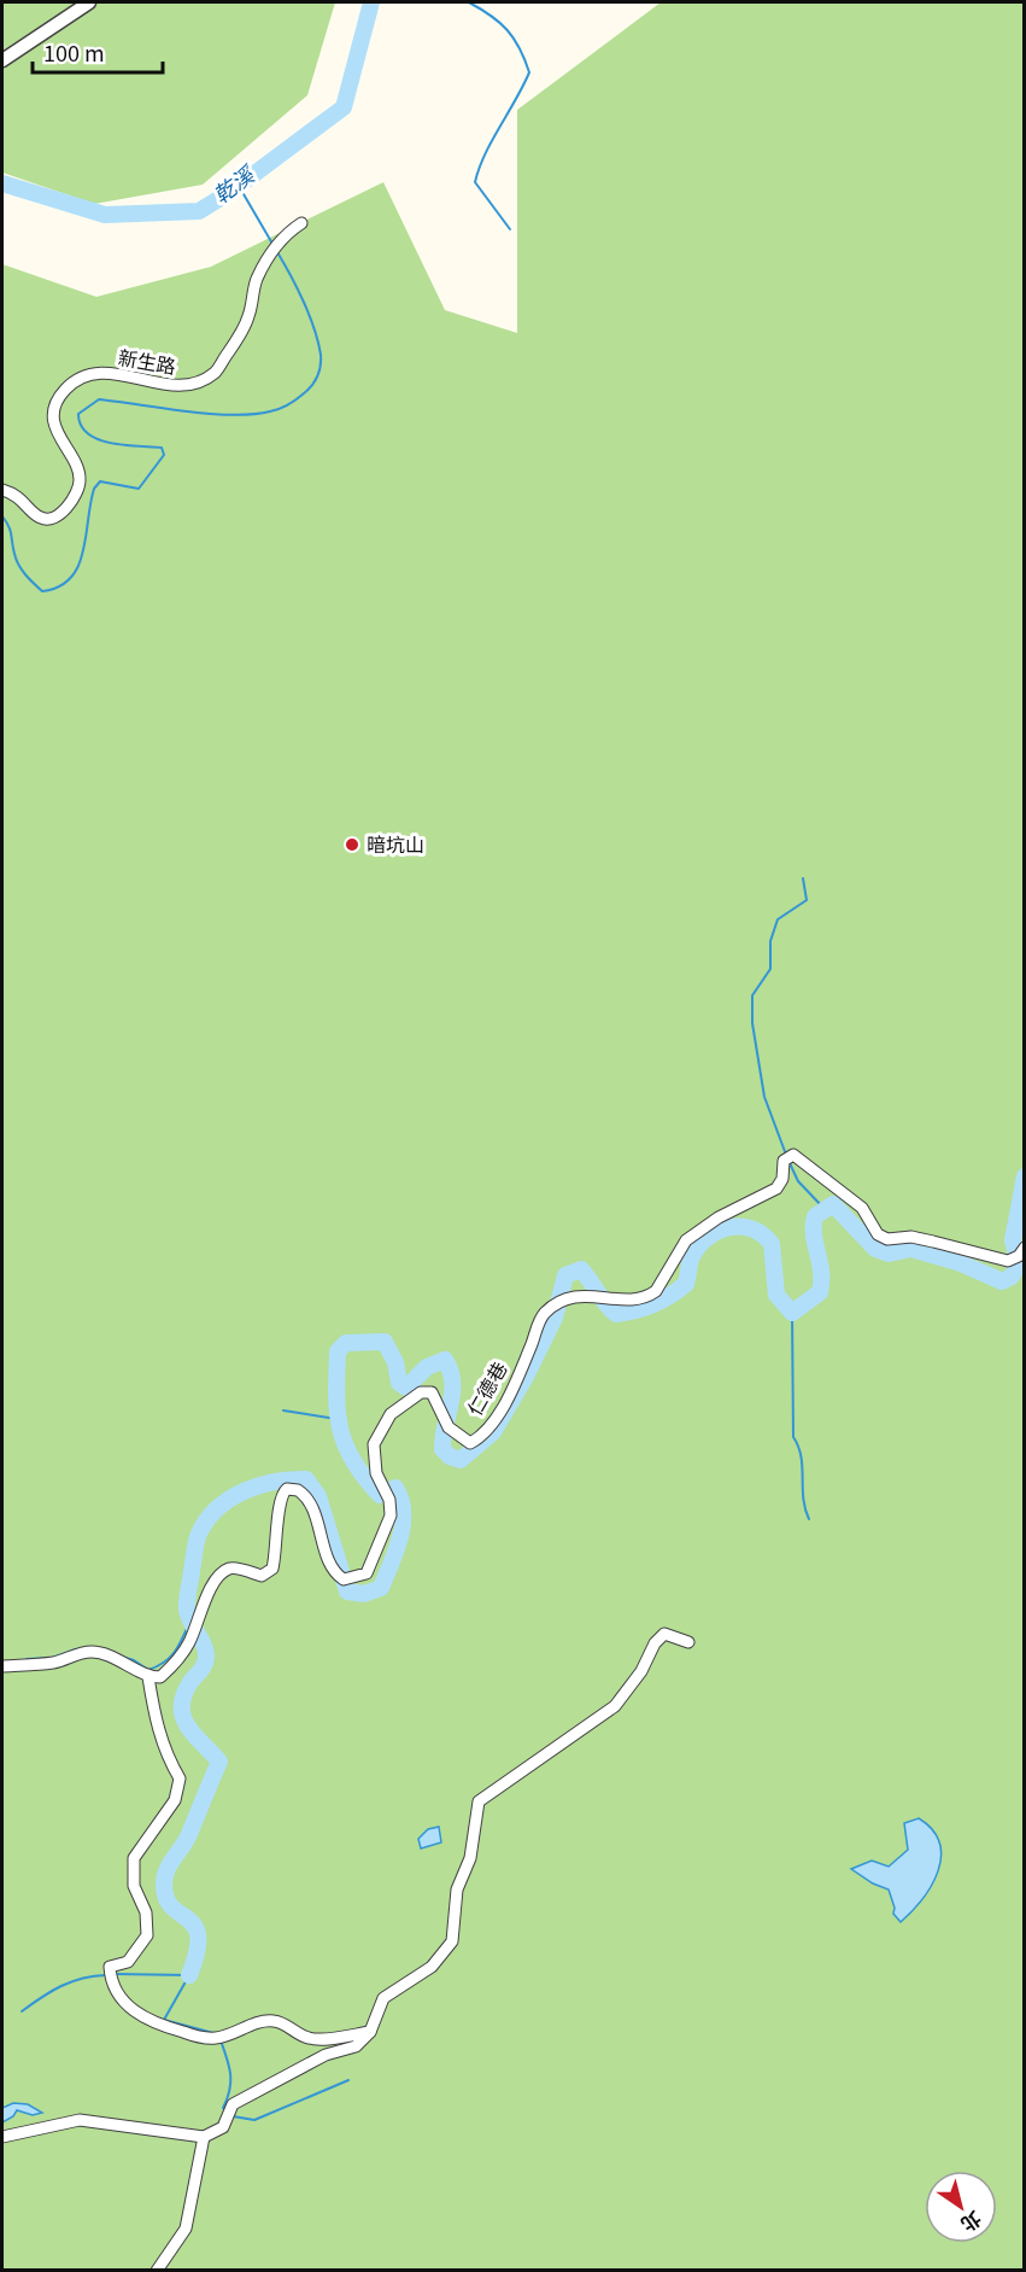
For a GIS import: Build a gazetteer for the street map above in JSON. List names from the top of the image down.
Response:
{
  "streets": {
    "street": ["新生路", "仁德巷"]
  },
  "water": ["乾溪"],
  "places": ["暗坑山"],
  "scale_bar": "100 m",
  "north": "bottom right"
}
